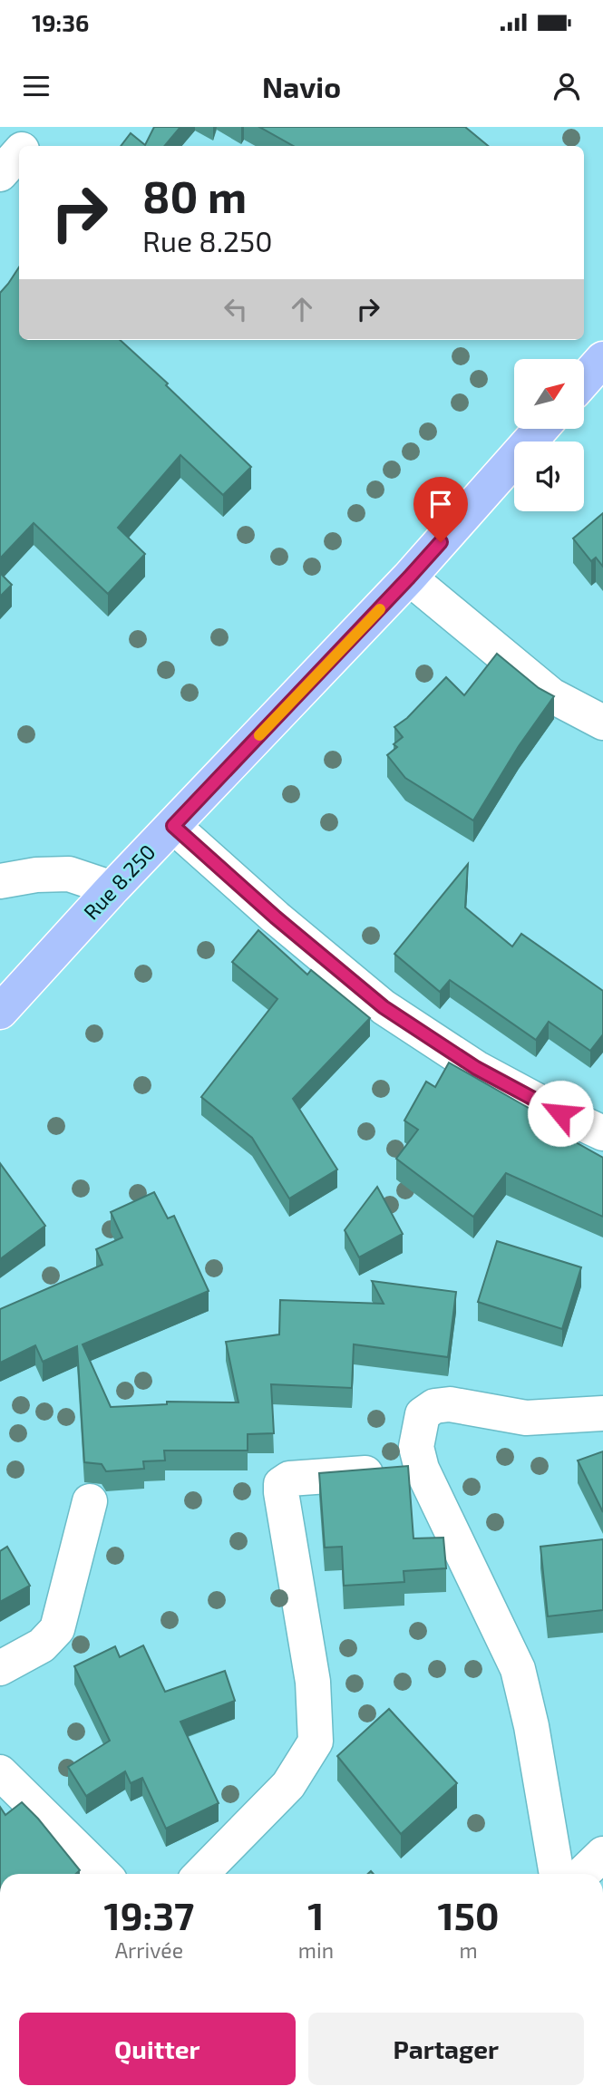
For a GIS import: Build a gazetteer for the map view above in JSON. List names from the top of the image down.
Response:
{
  "streets": {
    "highway": ["Rue 8.250"]
  },
  "north": "top right",
  "page": {
    "status": "19:36",
    "header": "Navio",
    "turn": ["80 m", "Rue 8.250"],
    "eta": [
      "19:37",
      "Arrivée",
      "1",
      "min",
      "150",
      "m"
    ],
    "buttons": ["Quitter", "Partager"]
  }
}
